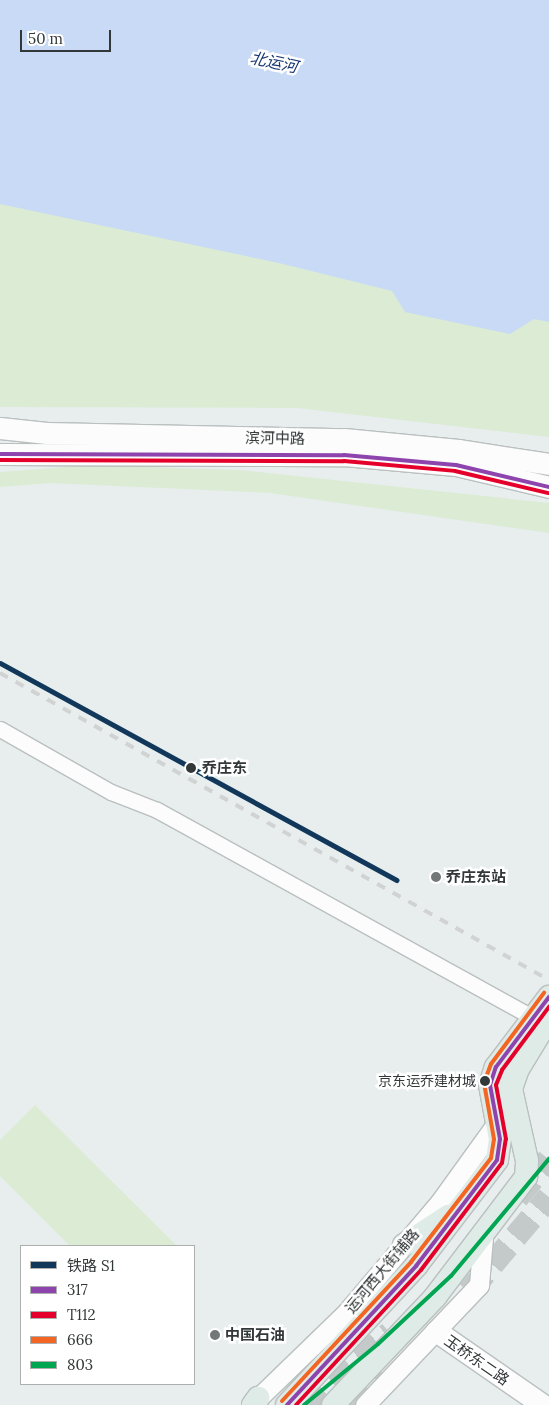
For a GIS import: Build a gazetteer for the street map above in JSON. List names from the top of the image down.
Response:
{
  "streets": {
    "main road": ["滨河中路", "玉桥东二路"],
    "street": ["运河西大街辅路"]
  },
  "water": ["北运河"],
  "places": [
    "乔庄东",
    "乔庄东站",
    "京东运乔建材城",
    "中国石油"
  ],
  "lines": [
    "transit line 317",
    "transit line T112",
    "rail line S1",
    "transit line 666",
    "transit line 803"
  ],
  "legend": [
    "铁路 S1",
    "317",
    "T112",
    "666",
    "803"
  ],
  "scale_bar": "50 m"
}
